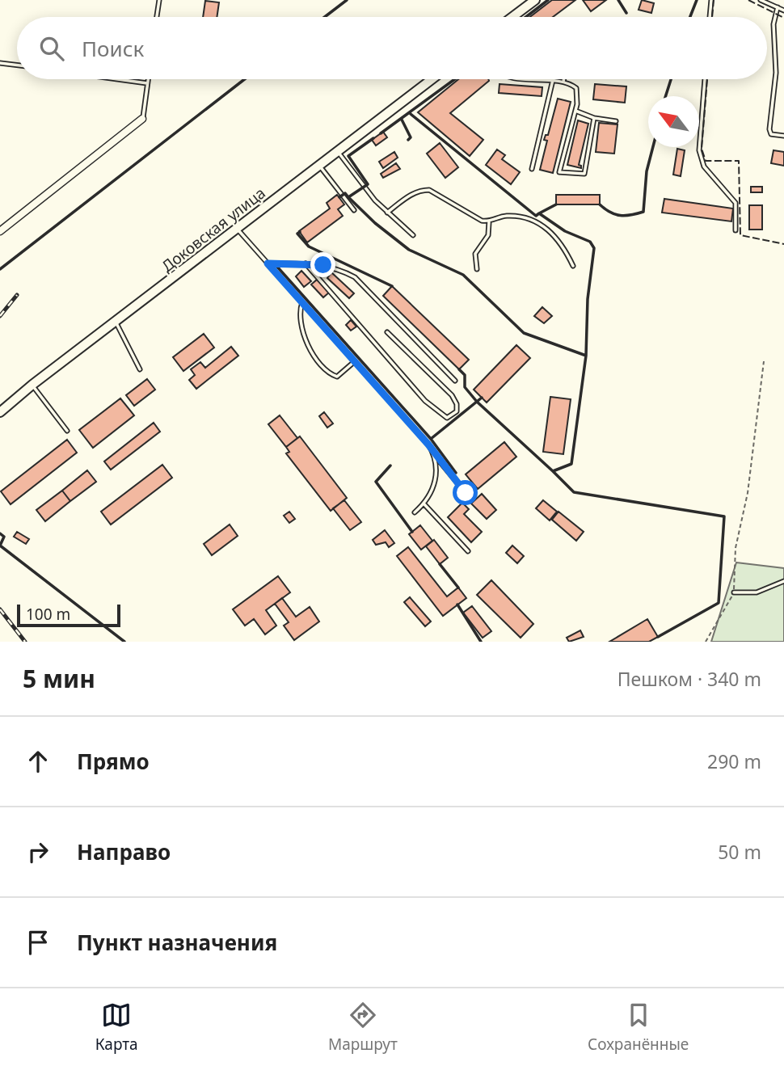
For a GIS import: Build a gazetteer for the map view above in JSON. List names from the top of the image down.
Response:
{
  "streets": {
    "street": ["Доковская улица"]
  },
  "scale_bar": "100 m",
  "north": "top left",
  "page": {
    "search": "Поиск",
    "scale": "100 m",
    "heading": ["5 мин", "Пешком · 340 m"],
    "list": [
      ["Прямо", "290 m"],
      ["Направо", "50 m"],
      "Пункт назначения"
    ],
    "nav": ["Карта", "Маршрут", "Сохранённые"]
  }
}
